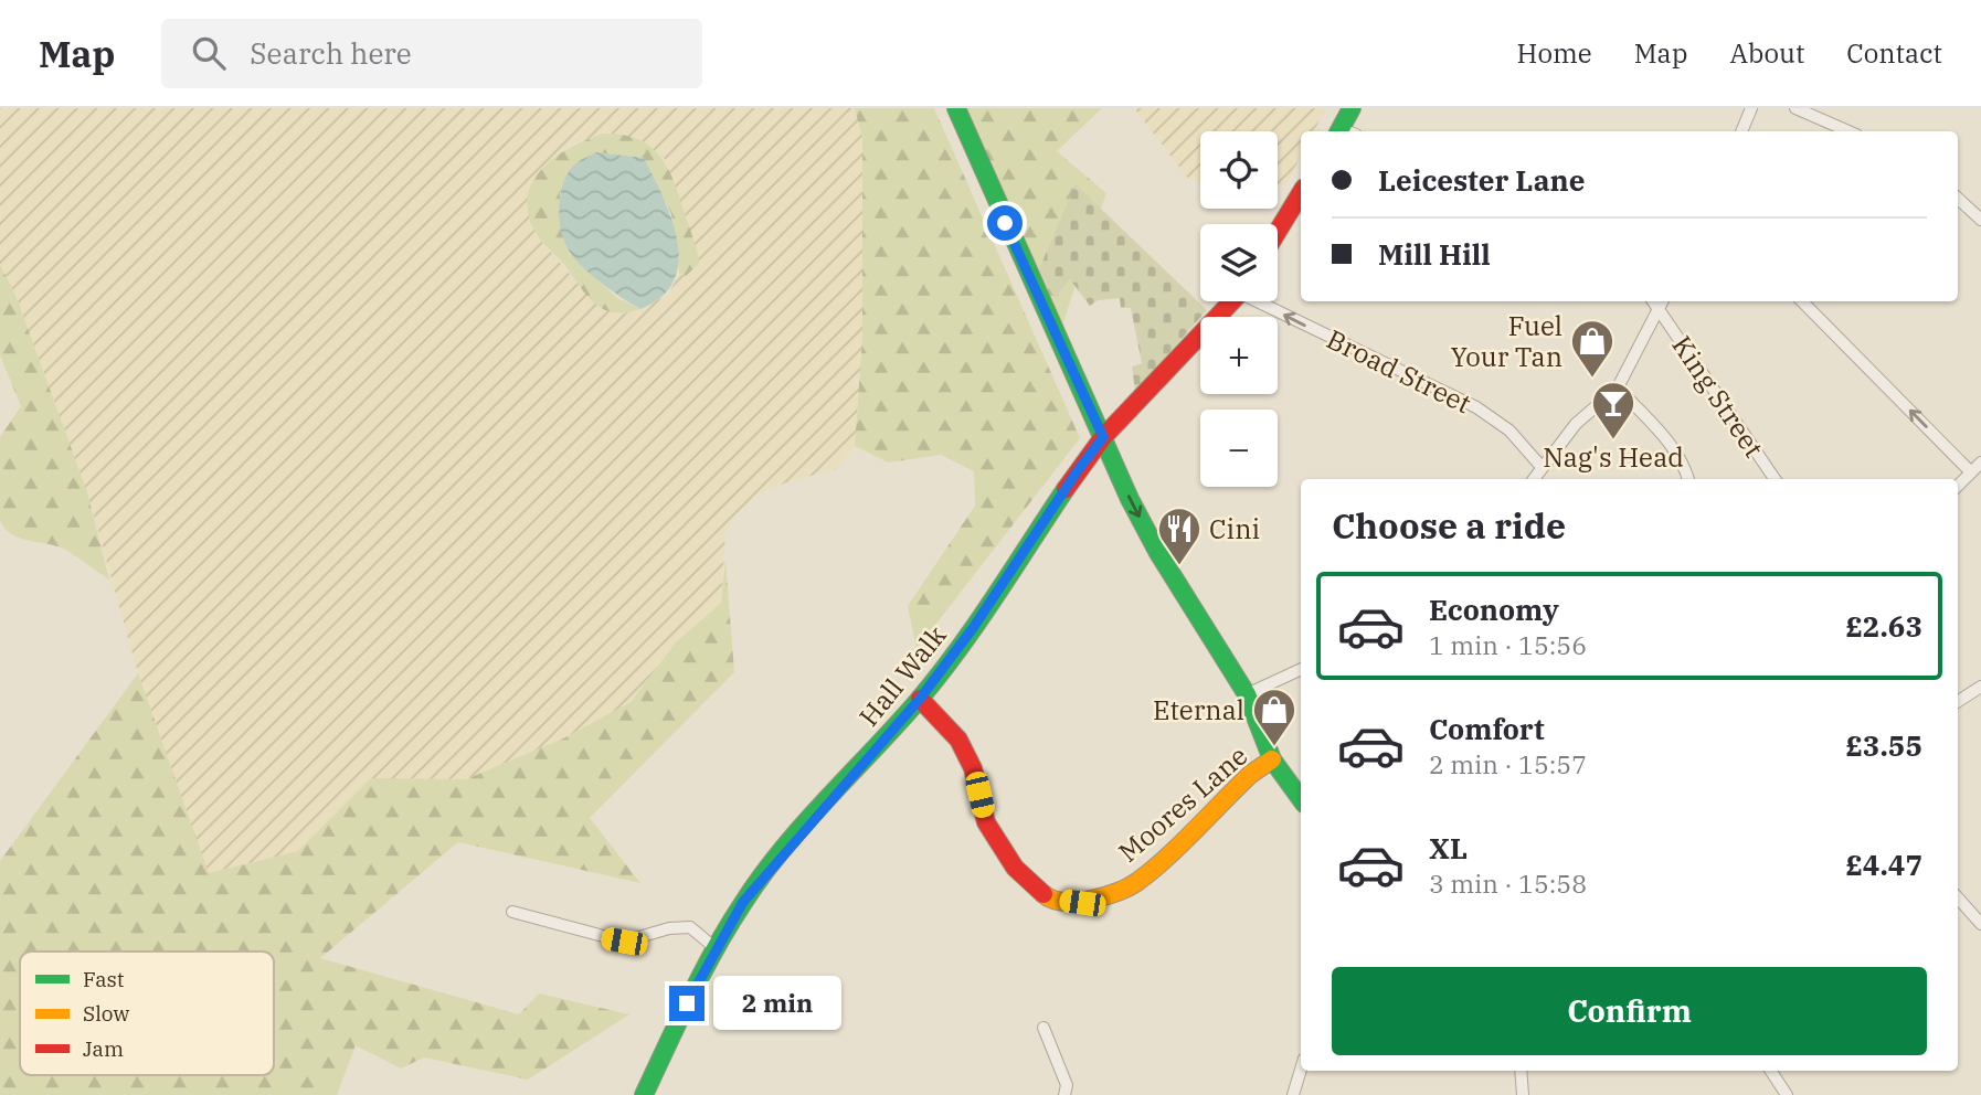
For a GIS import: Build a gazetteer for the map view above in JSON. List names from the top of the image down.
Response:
{
  "streets": {
    "street": [
      "Broad Street",
      "King Street",
      "Hall Walk",
      "Moores Lane"
    ]
  },
  "crossings": [
    ["Hall Walk", "Moores Lane"]
  ],
  "one_way": ["Broad Street"],
  "places": {
    "shop": ["Fuel Your Tan", "Eternal"],
    "bar": ["Nag's Head"],
    "restaurant": ["Cini"]
  },
  "legend": ["Fast", "Slow", "Jam"],
  "page": {
    "header": "Map",
    "search": "Search here",
    "nav": [
      "Home",
      "Map",
      "About",
      "Contact"
    ],
    "map_buttons": ["+", "−"],
    "banner": ["Leicester Lane", "Mill Hill"],
    "heading": "Choose a ride",
    "list": [
      {
        "name": "Economy",
        "note": "1 min · 15:56",
        "value": "£2.63"
      },
      {
        "name": "Comfort",
        "note": "2 min · 15:57",
        "value": "£3.55"
      },
      {
        "name": "XL",
        "note": "3 min · 15:58",
        "value": "£4.47"
      }
    ],
    "buttons": "Confirm",
    "bubble": "2 min"
  }
}
